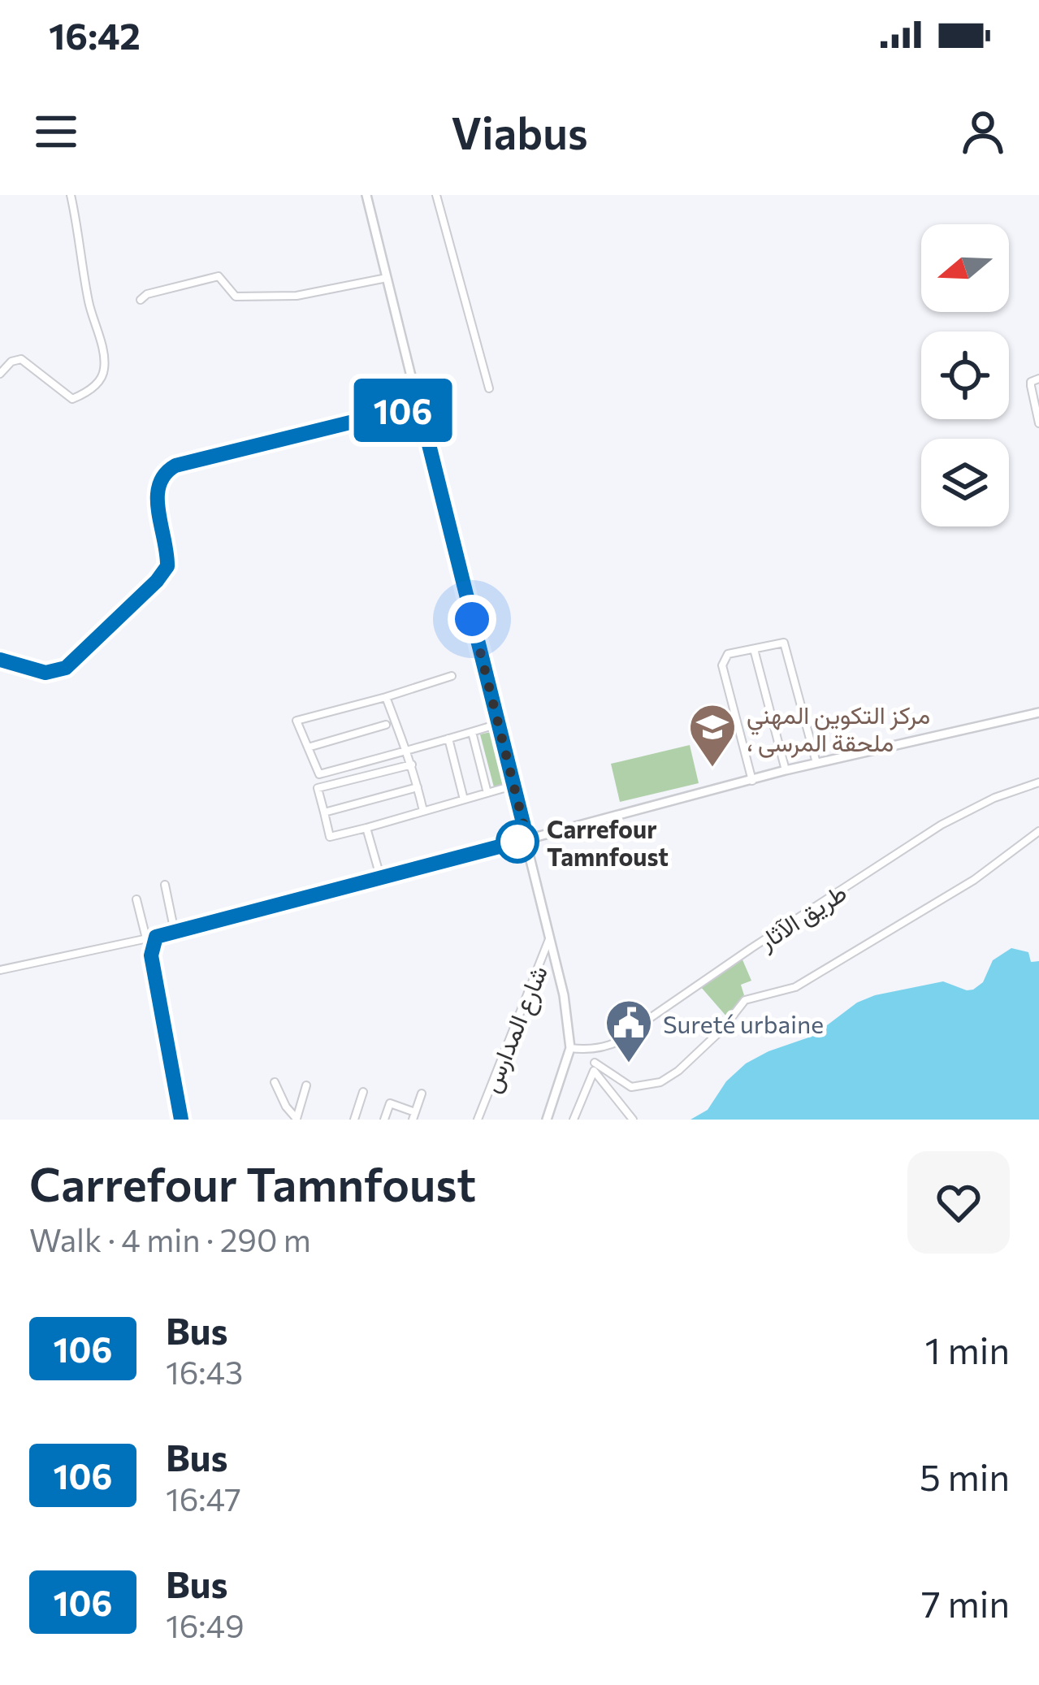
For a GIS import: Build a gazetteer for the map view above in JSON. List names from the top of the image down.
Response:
{
  "streets": {
    "street": ["طريق الآثار", "شارع المدارس"]
  },
  "places": {
    "school or university": ["مركز التكوين المهني ، ملحقة المرسى"],
    "other": ["Carrefour Tamnfoust"],
    "public building": ["Sureté urbaine"]
  },
  "lines": ["bus line 106"],
  "north": "left",
  "page": {
    "status": "16:42",
    "header": "Viabus",
    "on_map": "106",
    "heading": ["Carrefour Tamnfoust", "Walk · 4 min · 290 m"],
    "list": [
      {
        "mark": "106",
        "name": "Bus",
        "note": "16:43",
        "value": "1 min"
      },
      {
        "mark": "106",
        "name": "Bus",
        "note": "16:47",
        "value": "5 min"
      },
      {
        "mark": "106",
        "name": "Bus",
        "note": "16:49",
        "value": "7 min"
      }
    ]
  }
}
